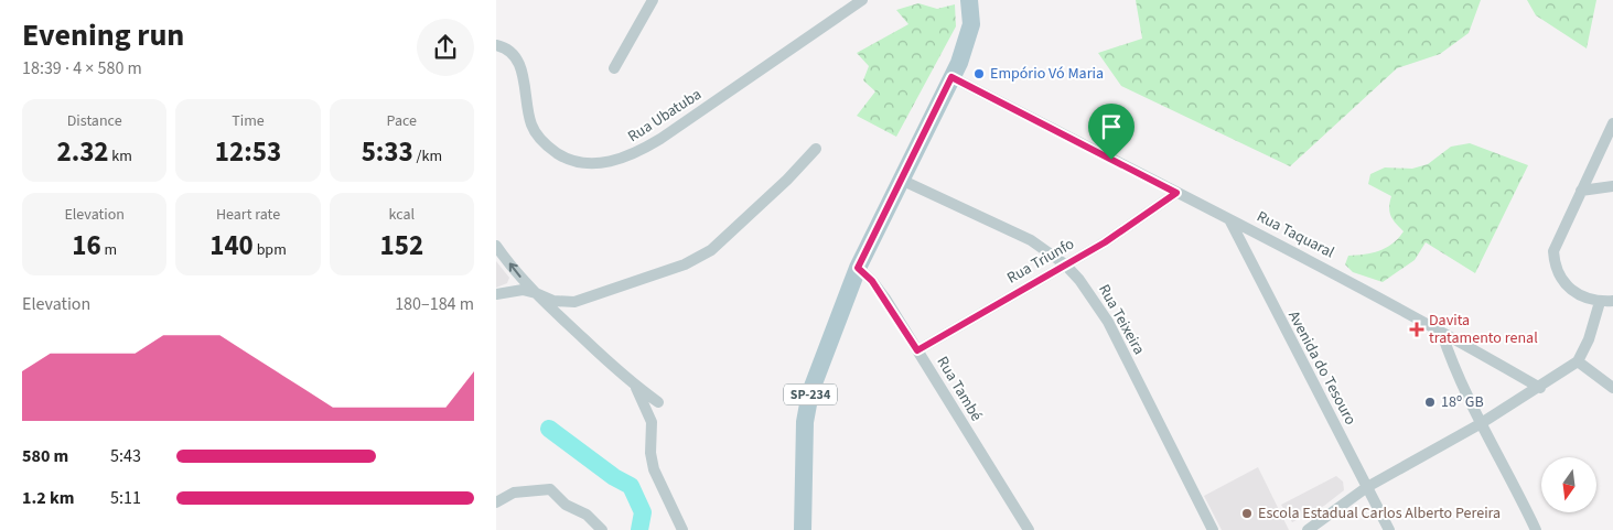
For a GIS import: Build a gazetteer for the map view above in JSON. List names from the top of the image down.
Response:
{
  "streets": {
    "main road": ["SP-234"],
    "street": [
      "Rua Ubatuba",
      "Rua Taquaral",
      "Rua Triunfo",
      "Rua Teixeira",
      "Avenida do Tesouro",
      "Rua També"
    ]
  },
  "crossings": [
    ["Rua Taquaral", "Rua Triunfo"],
    ["Rua Taquaral", "Avenida do Tesouro"],
    ["Rua Taquaral", "SP-234"],
    ["Rua Triunfo", "Rua Teixeira"],
    ["Rua Triunfo", "Rua També"],
    ["Rua Teixeira", "SP-234"],
    ["Rua També", "SP-234"]
  ],
  "places": {
    "other": ["Empório Vó Maria", "18º GB", "Escola Estadual Carlos Alberto Pereira"],
    "health": ["Davita tratamento renal"]
  },
  "north": "bottom",
  "page": {
    "heading": ["Evening run", "18:39 · 4 × 580 m"],
    "stats": [
      ["Distance", "2.32 km"],
      ["Time", "12:53"],
      ["Pace", "5:33 /km"],
      ["Elevation", "16 m"],
      ["Heart rate", "140 bpm"],
      ["kcal", "152"]
    ],
    "chart": ["Elevation", "180–184 m"],
    "list": [
      {
        "name": "580 m",
        "note": "5:43"
      },
      {
        "name": "1.2 km",
        "note": "5:11"
      }
    ]
  }
}
